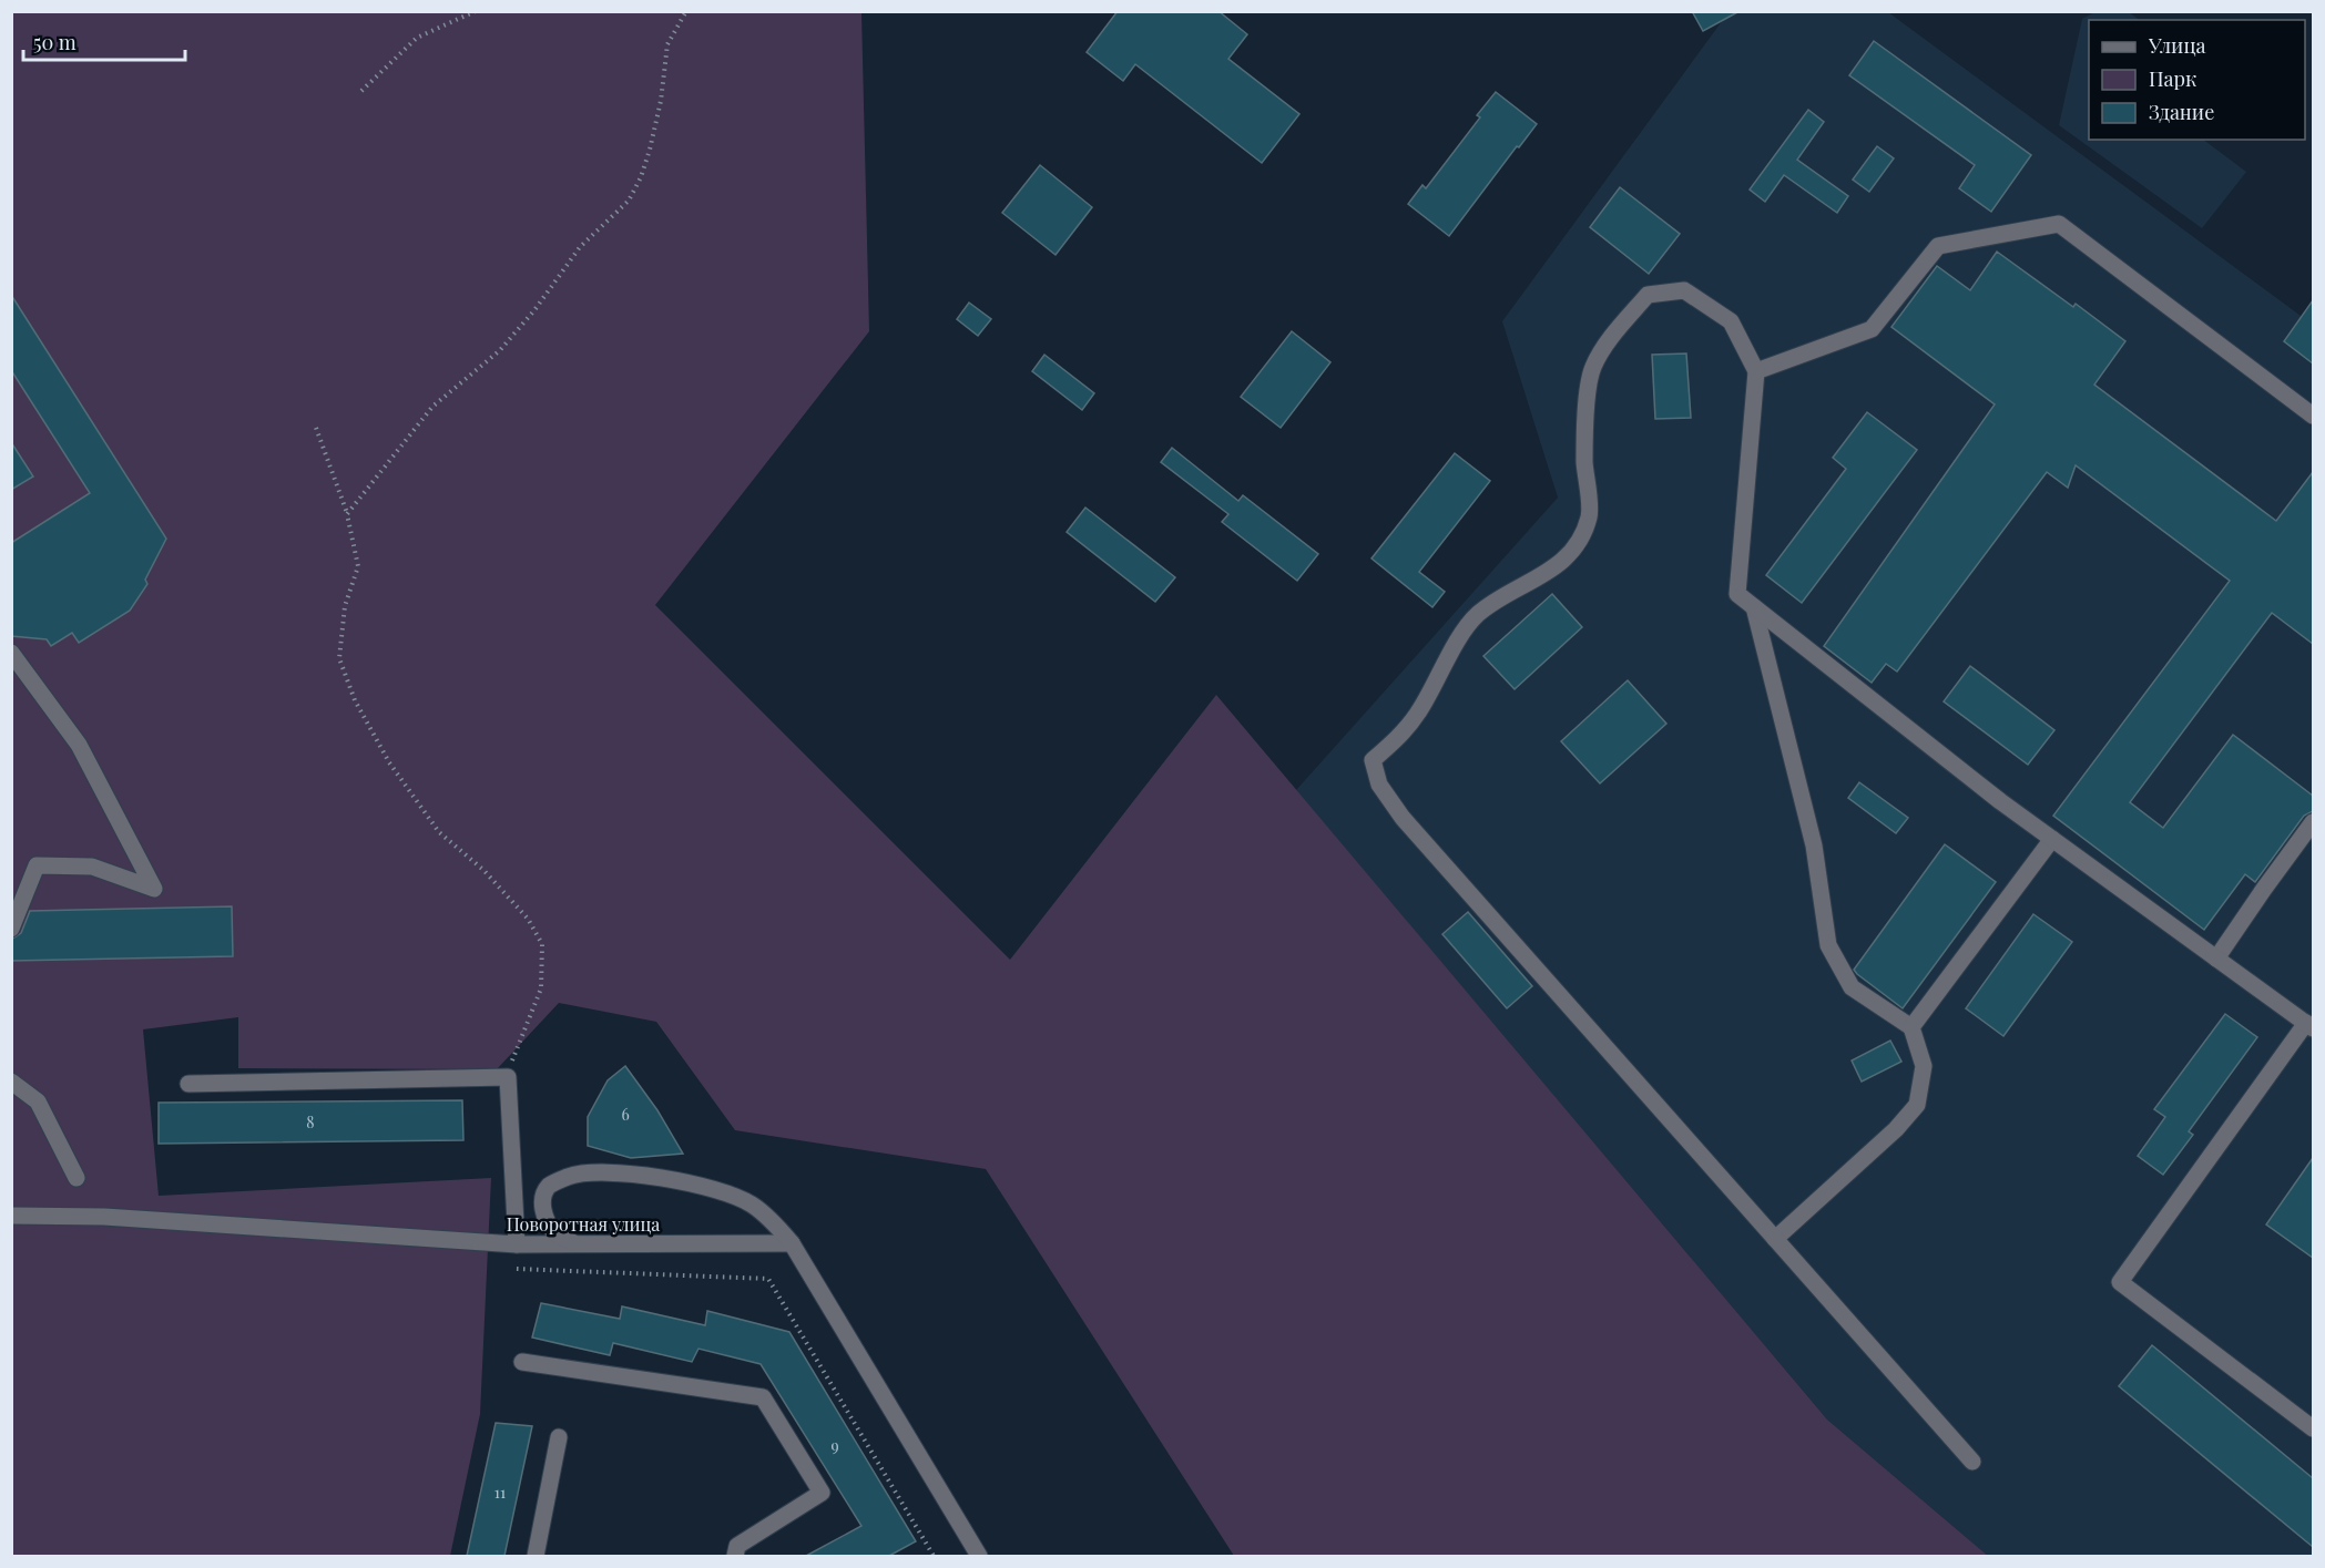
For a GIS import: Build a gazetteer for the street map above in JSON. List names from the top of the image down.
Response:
{
  "streets": {
    "street": ["Поворотная улица"]
  },
  "house_numbers": [
    "6",
    "8",
    "9",
    "11"
  ],
  "legend": ["Улица", "Парк", "Здание"],
  "scale_bar": "50 m"
}
